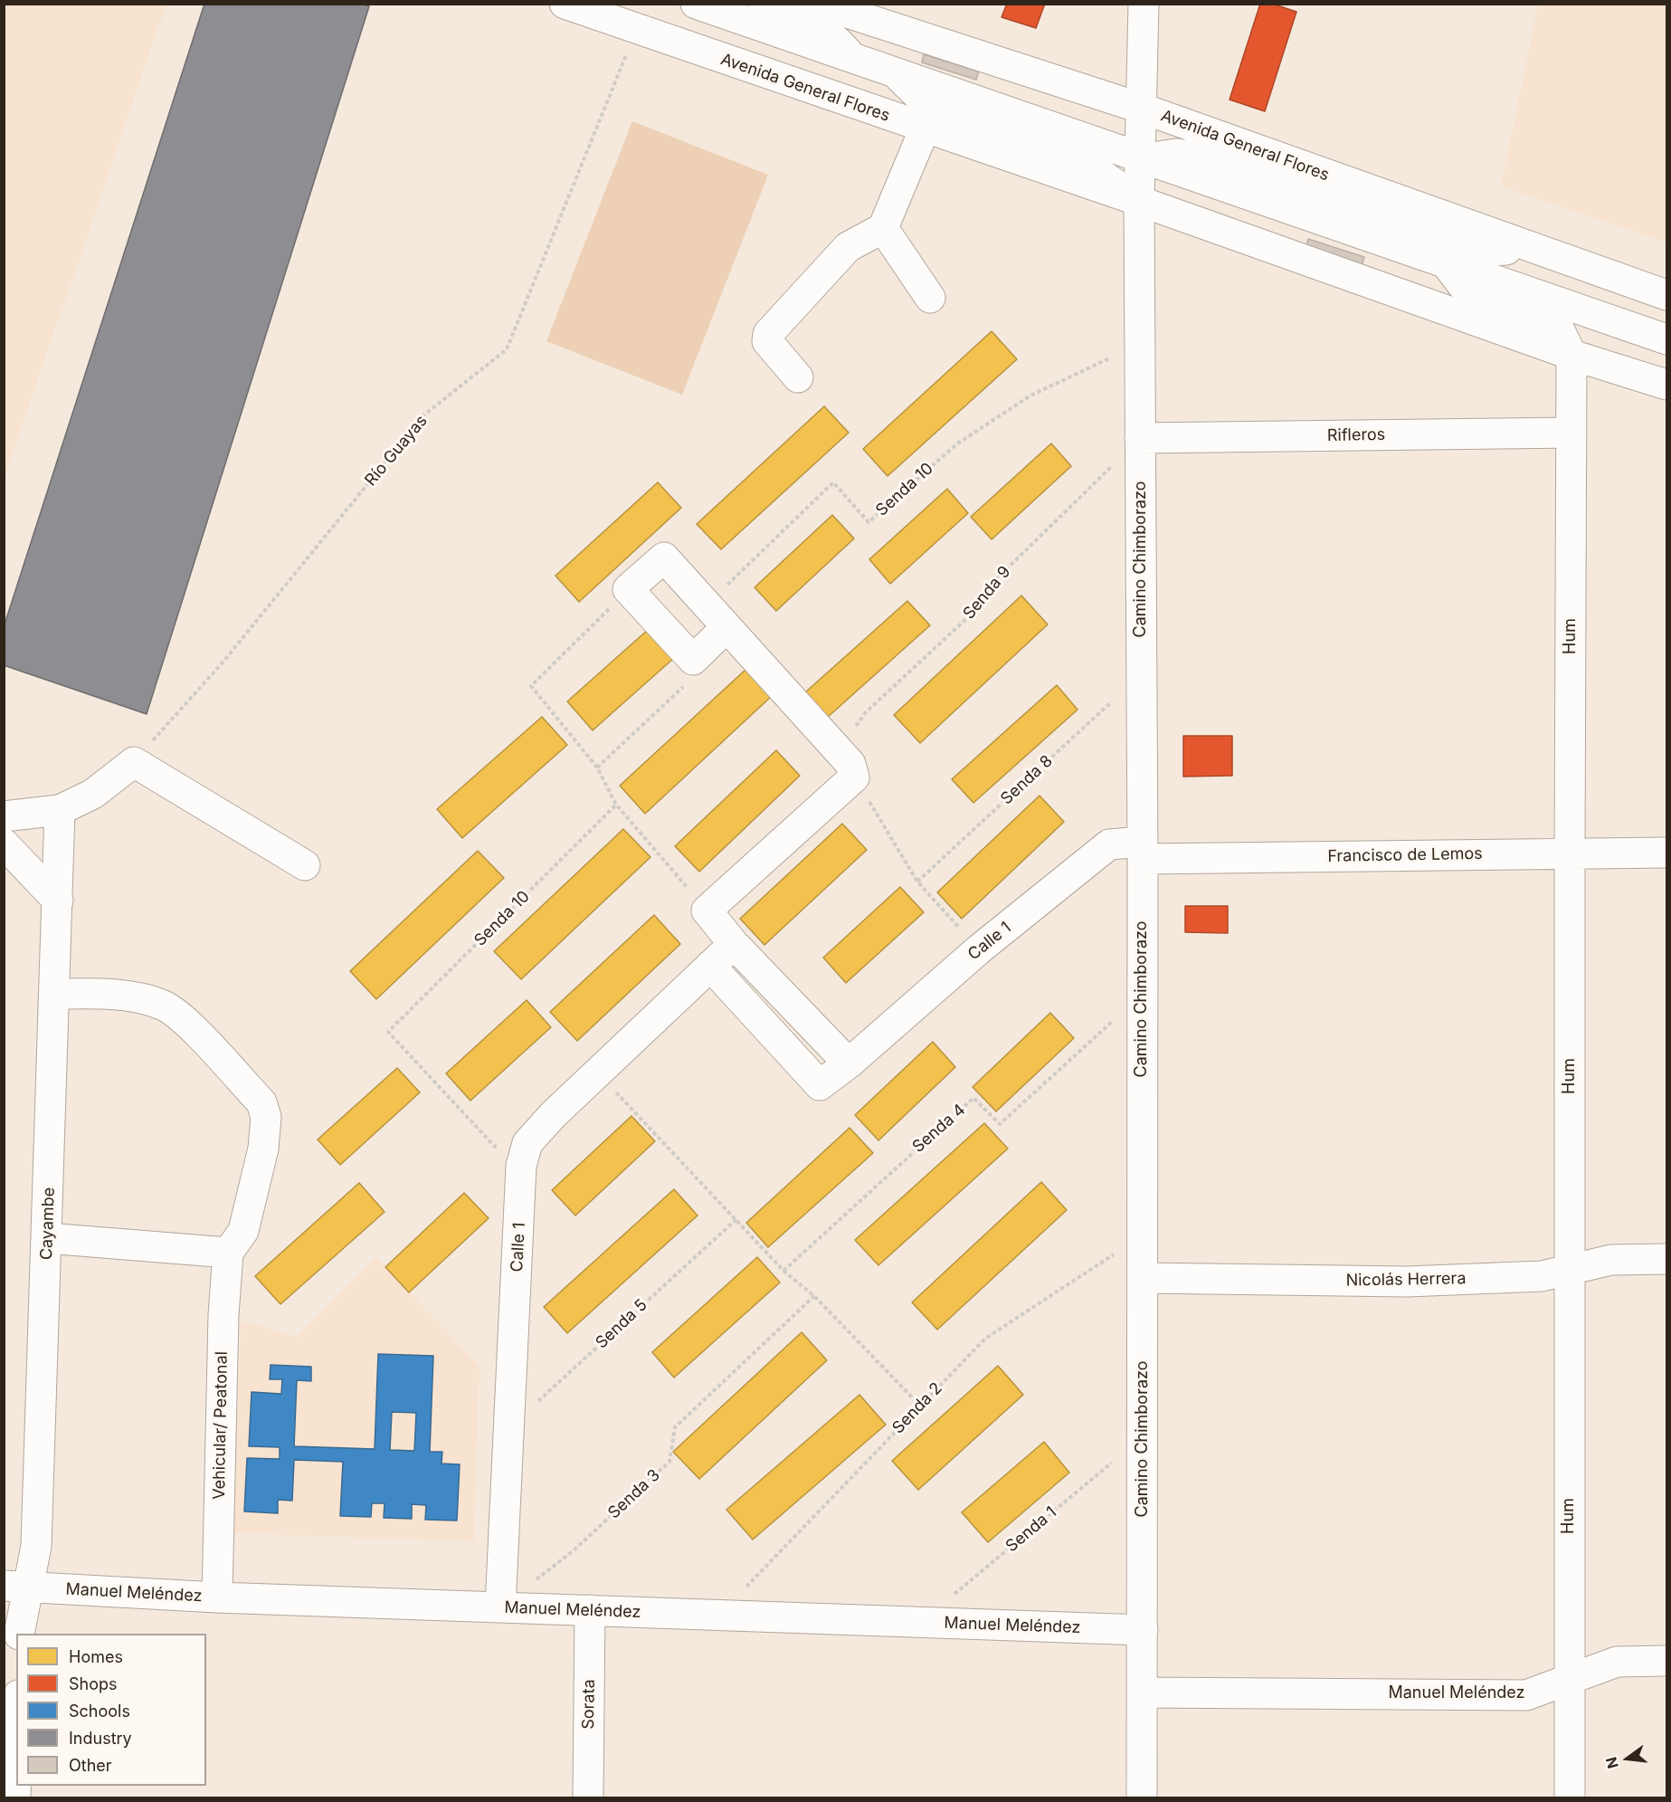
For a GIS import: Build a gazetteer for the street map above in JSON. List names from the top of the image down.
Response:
{
  "streets": {
    "street": [
      "Avenida General Flores",
      "Rifleros",
      "Camino Chimborazo",
      "Hum",
      "Francisco de Lemos",
      "Calle 1",
      "Cayambe",
      "Nicolás Herrera",
      "Vehicular/ Peatonal",
      "Manuel Meléndez",
      "Sorata"
    ],
    "path": [
      "Río Guayas",
      "Senda 10",
      "Senda 9",
      "Senda 8",
      "Senda 4",
      "Senda 5",
      "Senda 2",
      "Senda 3",
      "Senda 1"
    ]
  },
  "crossings": [
    ["Avenida General Flores", "Río Guayas"],
    ["Avenida General Flores", "Camino Chimborazo"],
    ["Avenida General Flores", "Hum"],
    ["Rifleros", "Camino Chimborazo"],
    ["Rifleros", "Senda 9"],
    ["Rifleros", "Hum"],
    ["Senda 10", "Camino Chimborazo"],
    ["Senda 10", "Calle 1"],
    ["Camino Chimborazo", "Senda 9"],
    ["Camino Chimborazo", "Senda 8"],
    ["Camino Chimborazo", "Francisco de Lemos"],
    ["Camino Chimborazo", "Calle 1"],
    ["Camino Chimborazo", "Senda 4"],
    ["Camino Chimborazo", "Nicolás Herrera"],
    ["Camino Chimborazo", "Senda 2"],
    ["Camino Chimborazo", "Senda 1"],
    ["Camino Chimborazo", "Manuel Meléndez"],
    ["Hum", "Francisco de Lemos"],
    ["Hum", "Nicolás Herrera"],
    ["Hum", "Manuel Meléndez"],
    ["Francisco de Lemos", "Calle 1"],
    ["Calle 1", "Senda 5"],
    ["Calle 1", "Senda 3"],
    ["Calle 1", "Manuel Meléndez"],
    ["Cayambe", "Manuel Meléndez"],
    ["Senda 2", "Manuel Meléndez"],
    ["Vehicular/ Peatonal", "Manuel Meléndez"],
    ["Senda 3", "Manuel Meléndez"],
    ["Manuel Meléndez", "Sorata"]
  ],
  "legend": [
    "Homes",
    "Shops",
    "Schools",
    "Industry",
    "Other"
  ],
  "north": "left"
}
